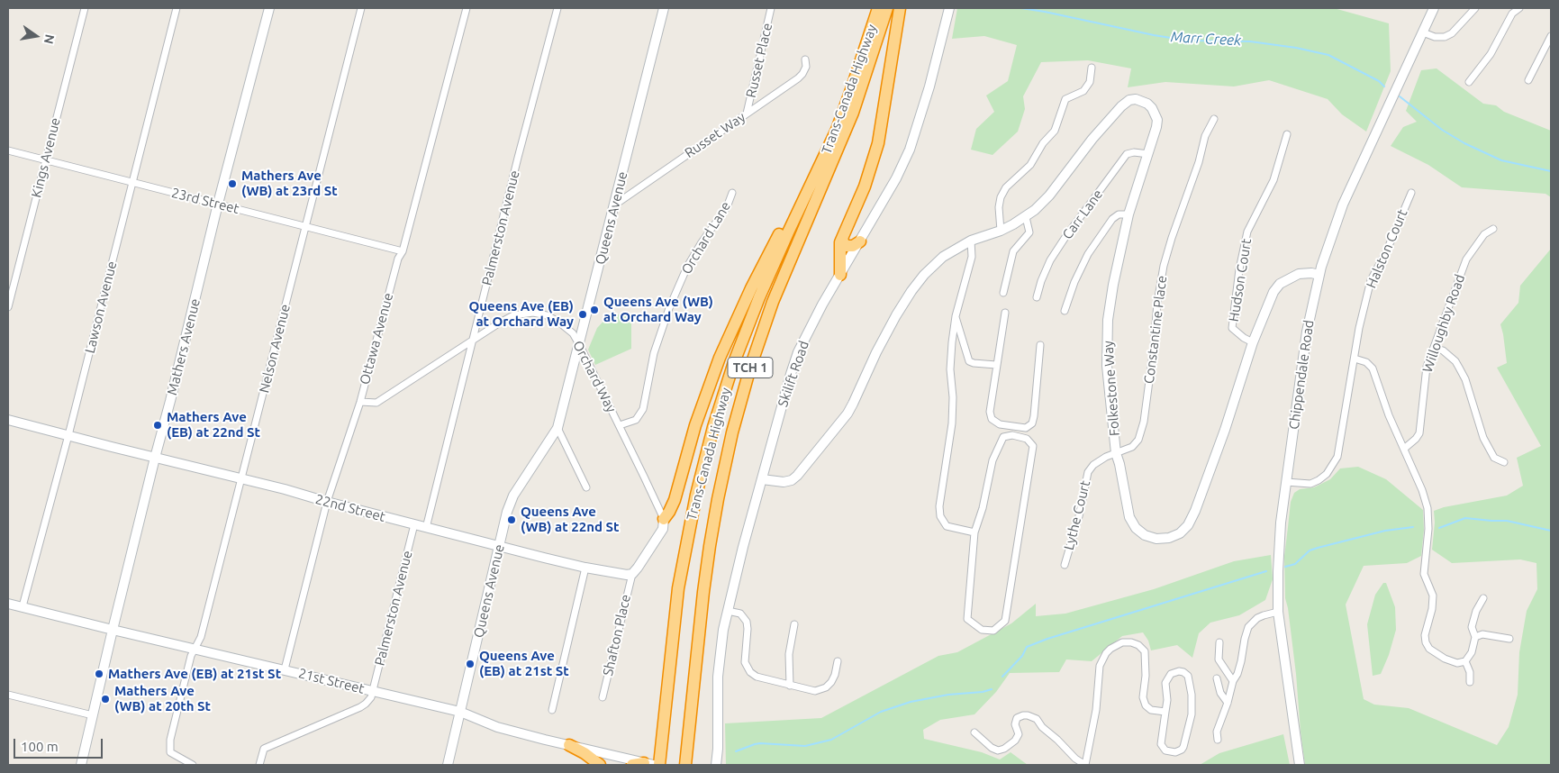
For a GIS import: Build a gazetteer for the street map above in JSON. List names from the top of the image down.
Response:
{
  "streets": {
    "highway": ["Trans-Canada Highway", "TCH 1"],
    "street": [
      "Russet Place",
      "Russet Way",
      "Kings Avenue",
      "23rd Street",
      "Carr Lane",
      "Queens Avenue",
      "Palmerston Avenue",
      "Orchard Lane",
      "Halston Court",
      "Hudson Court",
      "Lawson Avenue",
      "Willoughby Road",
      "Constantine Place",
      "Ottawa Avenue",
      "Mathers Avenue",
      "Nelson Avenue",
      "Skilift Road",
      "Chippendale Road",
      "Orchard Way",
      "Folkestone Way",
      "22nd Street",
      "Lythe Court",
      "Shafton Place",
      "21st Street"
    ]
  },
  "crossings": [
    ["Russet Place", "Russet Way"],
    ["Russet Way", "Queens Avenue"],
    ["Kings Avenue", "23rd Street"],
    ["23rd Street", "Lawson Avenue"],
    ["23rd Street", "Ottawa Avenue"],
    ["23rd Street", "Mathers Avenue"],
    ["23rd Street", "Nelson Avenue"],
    ["Carr Lane", "Folkestone Way"],
    ["Queens Avenue", "Orchard Way"],
    ["Queens Avenue", "22nd Street"],
    ["Queens Avenue", "21st Street"],
    ["Palmerston Avenue", "Orchard Way"],
    ["Palmerston Avenue", "22nd Street"],
    ["Palmerston Avenue", "21st Street"],
    ["Orchard Lane", "Orchard Way"],
    ["Hudson Court", "Folkestone Way"],
    ["Lawson Avenue", "22nd Street"],
    ["Lawson Avenue", "21st Street"],
    ["Constantine Place", "Folkestone Way"],
    ["Constantine Place", "Lythe Court"],
    ["Ottawa Avenue", "Orchard Way"],
    ["Ottawa Avenue", "22nd Street"],
    ["Ottawa Avenue", "21st Street"],
    ["Mathers Avenue", "22nd Street"],
    ["Mathers Avenue", "21st Street"],
    ["Nelson Avenue", "22nd Street"],
    ["Nelson Avenue", "21st Street"],
    ["Skilift Road", "Folkestone Way"],
    ["Chippendale Road", "Folkestone Way"],
    ["Folkestone Way", "Lythe Court"],
    ["22nd Street", "Shafton Place"]
  ],
  "water": ["Marr Creek"],
  "places": [
    "Mathers Ave (WB) at 23rd St",
    "Queens Ave (WB) at Orchard Way",
    "Queens Ave (EB) at Orchard Way",
    "Mathers Ave (EB) at 22nd St",
    "Queens Ave (WB) at 22nd St",
    "Queens Ave (EB) at 21st St",
    "Mathers Ave (EB) at 21st St",
    "Mathers Ave (WB) at 20th St"
  ],
  "scale_bar": "100 m",
  "north": "right"
}
